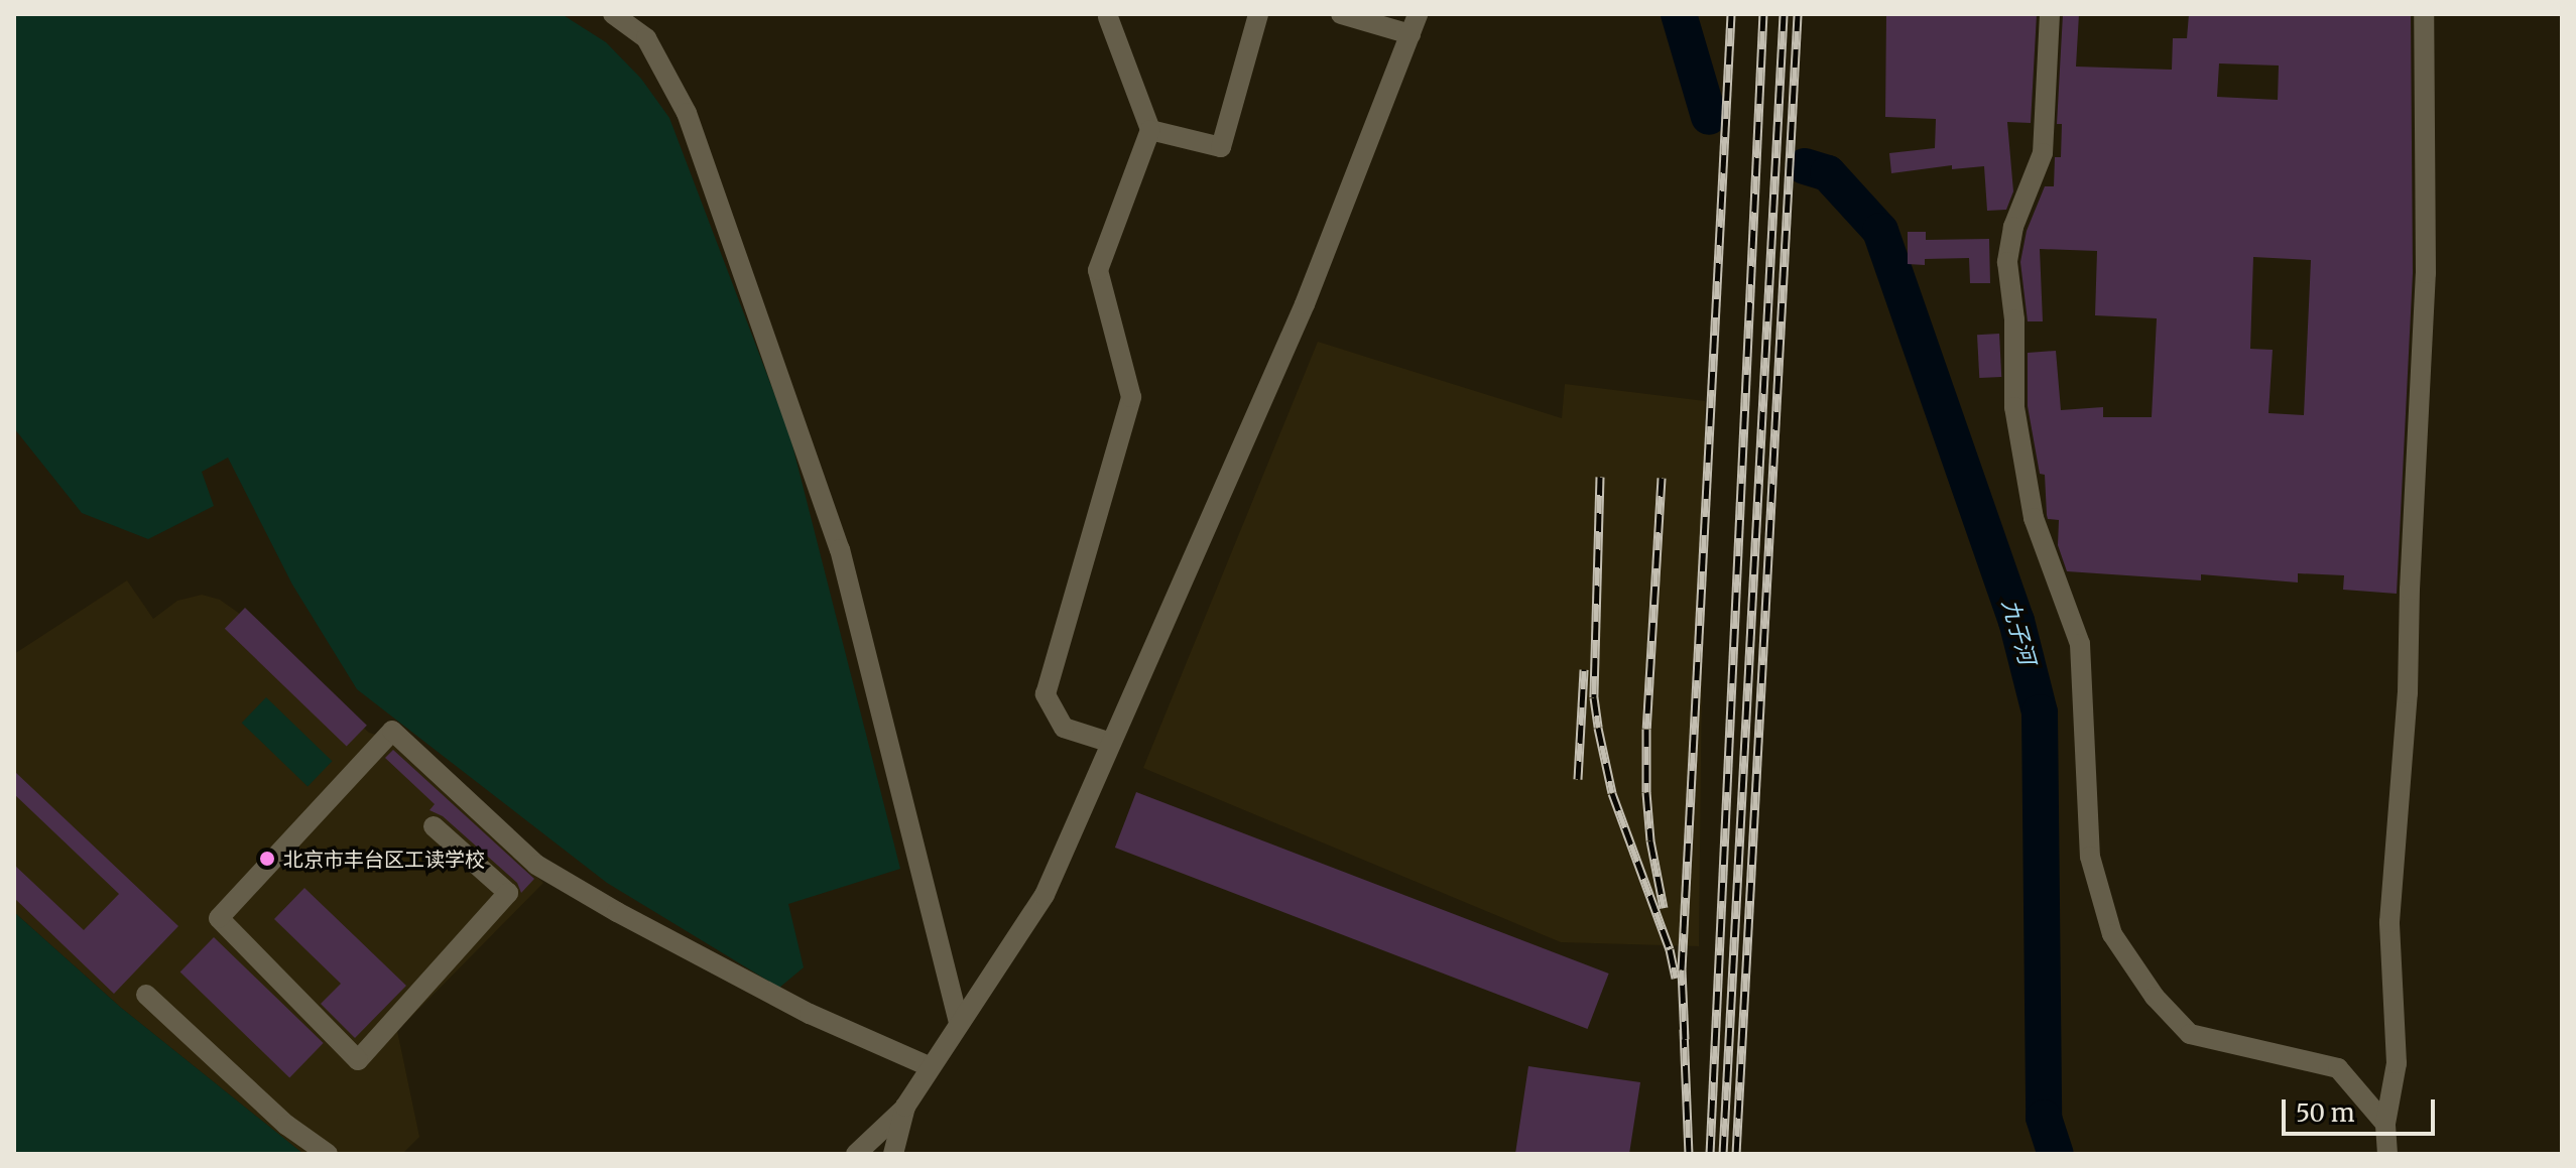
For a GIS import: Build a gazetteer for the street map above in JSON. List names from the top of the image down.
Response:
{
  "water": ["九子河"],
  "places": ["北京市丰台区工读学校"],
  "scale_bar": "50 m"
}
